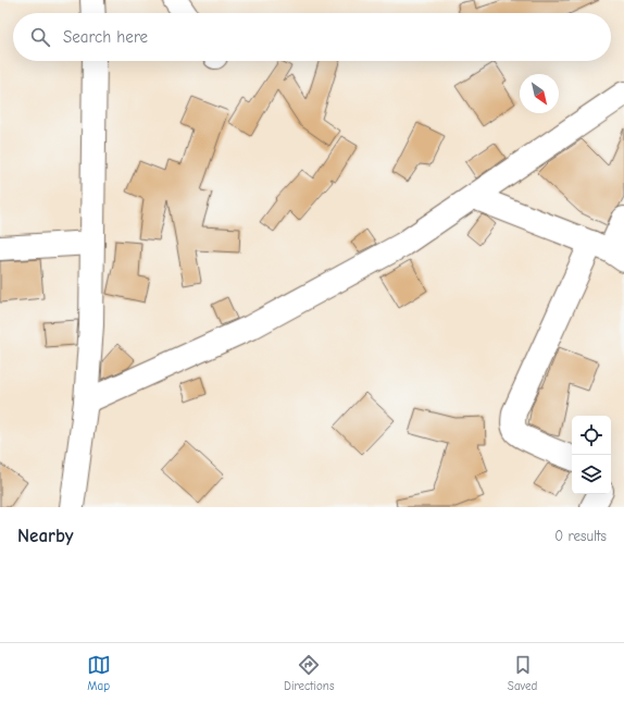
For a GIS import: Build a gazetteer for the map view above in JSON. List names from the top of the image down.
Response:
{
  "north": "bottom right",
  "page": {
    "search": "Search here",
    "heading": ["Nearby", "0 results"],
    "nav": ["Map", "Directions", "Saved"]
  }
}
